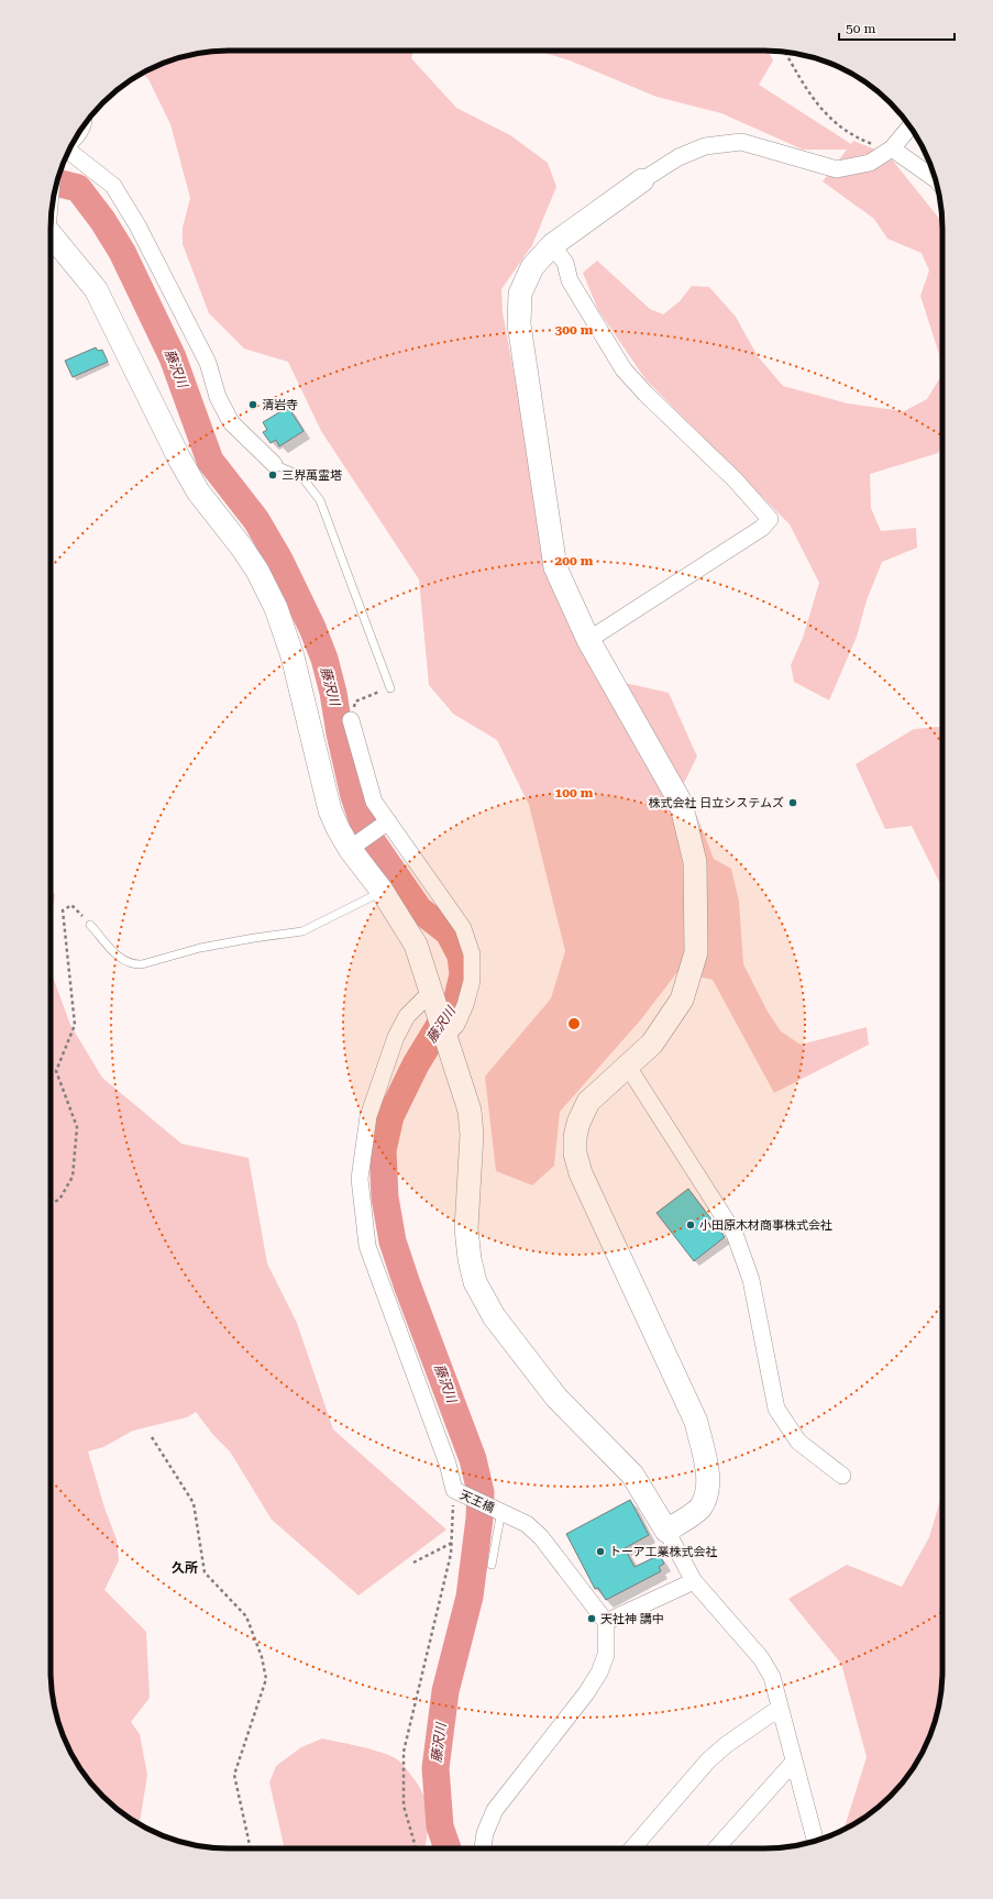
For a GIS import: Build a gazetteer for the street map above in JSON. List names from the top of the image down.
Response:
{
  "streets": {
    "street": ["天王橋"]
  },
  "districts": ["久所"],
  "water": ["藤沢川"],
  "places": [
    "清岩寺",
    "三界萬霊塔",
    "株式会社 日立システムズ",
    "小田原木材商事株式会社",
    "トーア工業株式会社",
    "天社神 講中"
  ],
  "scale_bar": "50 m",
  "rings": ["300 m", "200 m", "100 m"]
}
